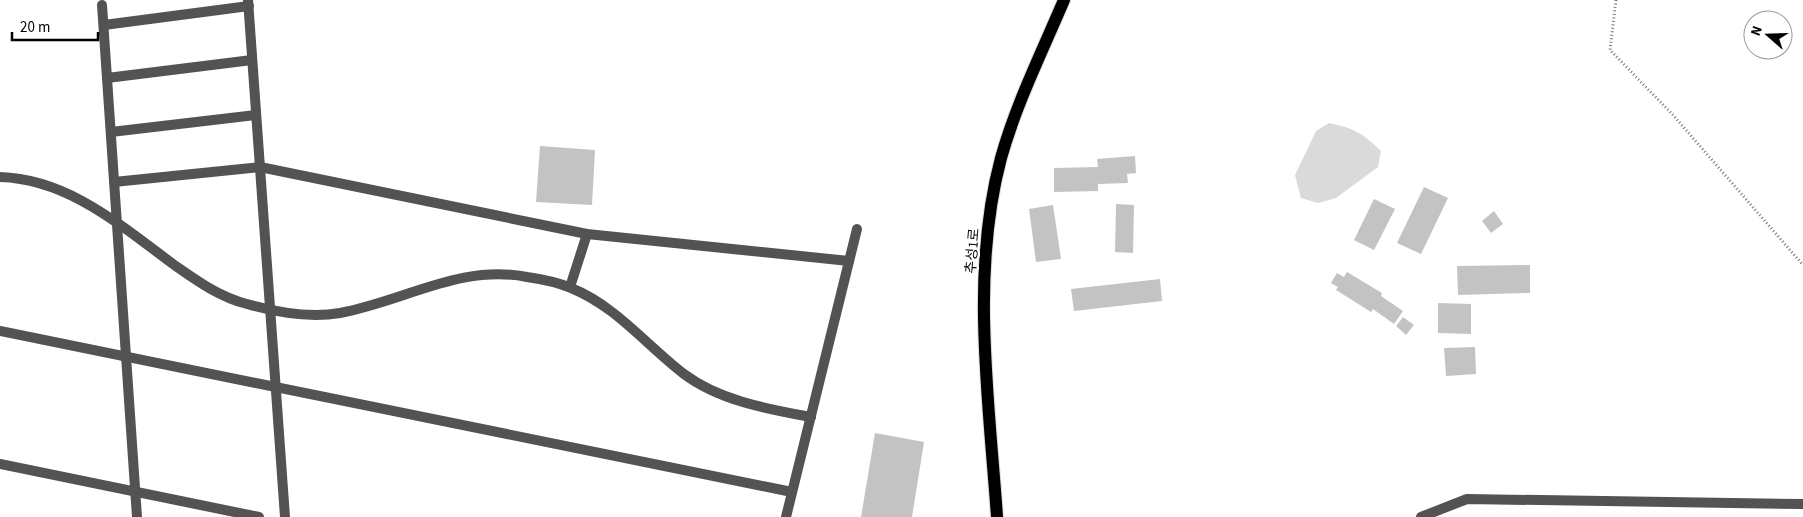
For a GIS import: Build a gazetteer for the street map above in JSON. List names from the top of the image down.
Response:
{
  "streets": {
    "main road": ["추성1로"]
  },
  "scale_bar": "20 m",
  "north": "left"
}
